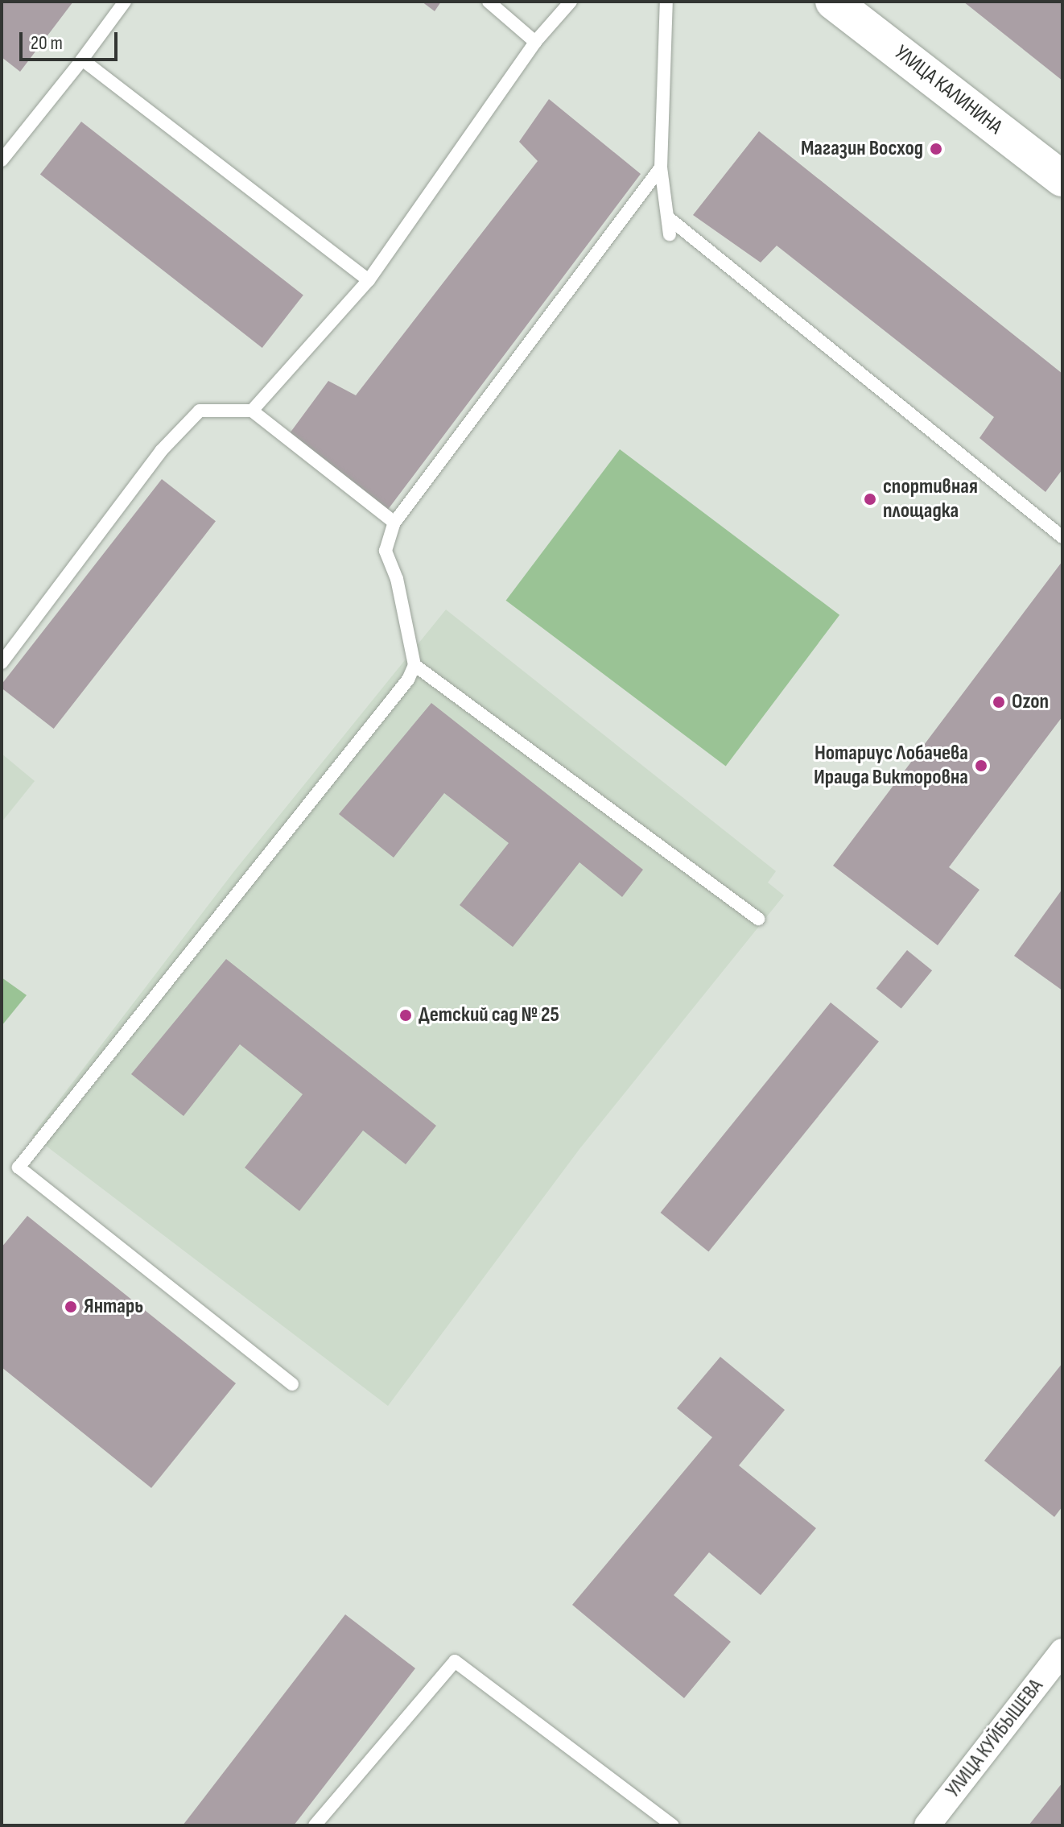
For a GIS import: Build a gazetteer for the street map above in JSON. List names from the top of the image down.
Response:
{
  "streets": {
    "main road": ["УЛИЦА КАЛИНИНА"],
    "street": ["УЛИЦА КУЙБЫШЕВА"]
  },
  "places": [
    "Магазин Восход",
    "спортивная площадка",
    "Ozon",
    "Нотариус Лобачева Ираида Викторовна",
    "Детский сад № 25",
    "Янтарь"
  ],
  "scale_bar": "20 m"
}
